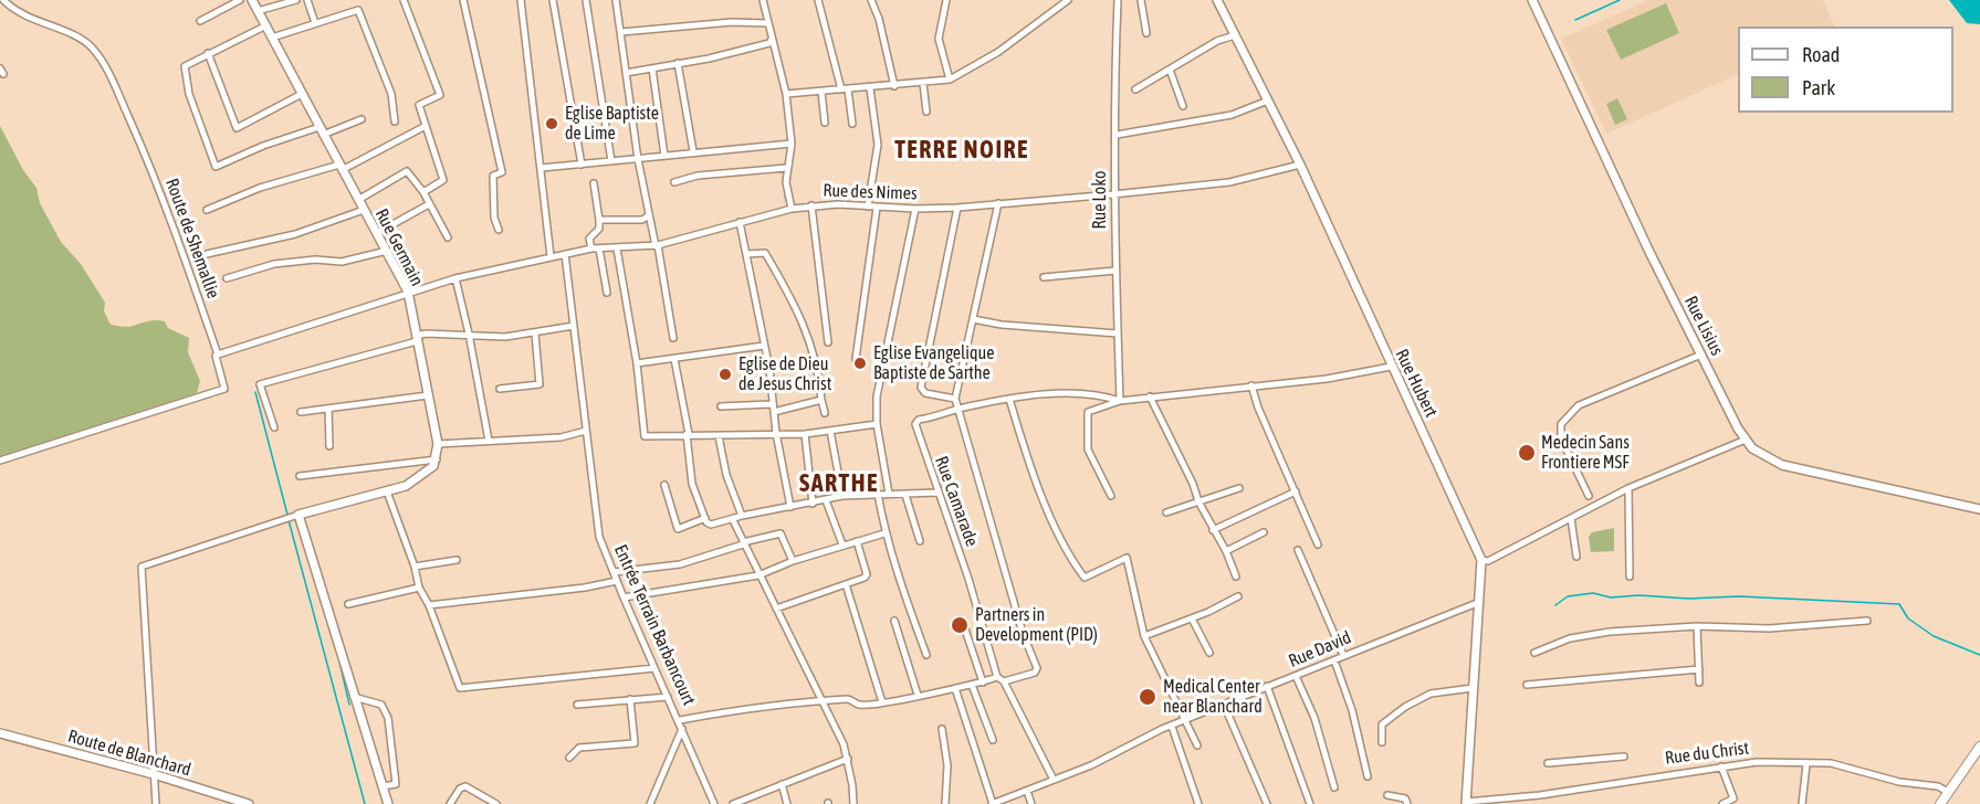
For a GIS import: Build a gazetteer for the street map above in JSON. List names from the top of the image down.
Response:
{
  "streets": {
    "street": [
      "Rue des Nimes",
      "Rue Loko",
      "Route de Shemallie",
      "Rue Germain",
      "Rue Lisius",
      "Rue Hubert",
      "Rue Camarade",
      "Entrée Terrain Barbancourt",
      "Rue David",
      "Route de Blanchard",
      "Rue du Christ"
    ]
  },
  "crossings": [
    ["Rue des Nimes", "Rue Loko"],
    ["Rue des Nimes", "Rue Germain"],
    ["Rue des Nimes", "Rue Hubert"],
    ["Rue des Nimes", "Entrée Terrain Barbancourt"],
    ["Rue Loko", "Rue Camarade"],
    ["Rue Camarade", "Rue David"]
  ],
  "districts": ["TERRE NOIRE", "SARTHE"],
  "places": [
    "Eglise Baptiste de Lime",
    "Eglise Evangelique Baptiste de Sarthe",
    "Eglise de Dieu de Jesus Christ",
    "Medecin Sans Frontiere MSF",
    "Partners in Development (PID)",
    "Medical Center near Blanchard"
  ],
  "legend": ["Road", "Park"]
}
